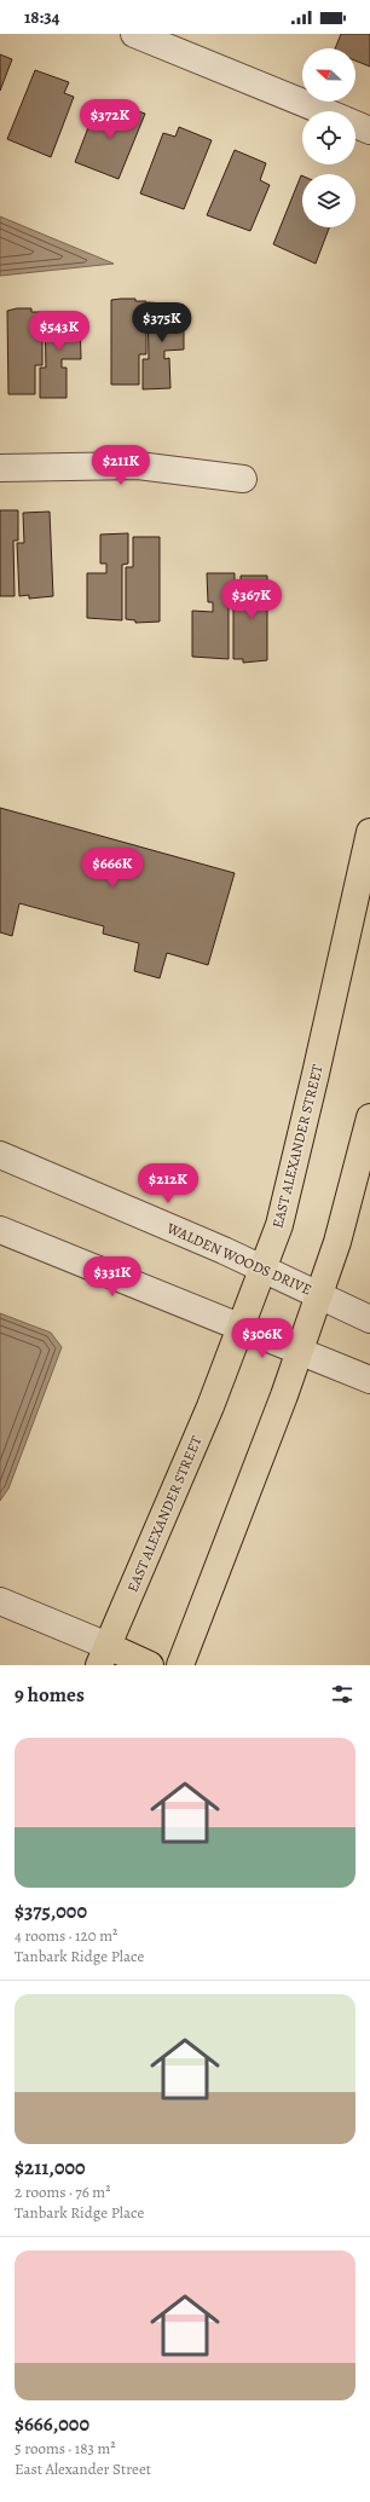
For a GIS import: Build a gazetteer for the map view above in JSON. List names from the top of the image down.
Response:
{
  "streets": {
    "main road": ["EAST ALEXANDER STREET"],
    "street": ["WALDEN WOODS DRIVE"]
  },
  "crossings": [
    ["EAST ALEXANDER STREET", "WALDEN WOODS DRIVE"]
  ],
  "north": "left",
  "page": {
    "status": "18:34",
    "price": [
      "$372K",
      "$375K",
      "$543K",
      "$211K",
      "$367K",
      "$666K",
      "$212K",
      "$331K",
      "$306K"
    ],
    "heading": "9 homes",
    "list": [
      {
        "name": "$375,000",
        "note": "4 rooms · 120 m² · Tanbark Ridge Place"
      },
      {
        "name": "$211,000",
        "note": "2 rooms · 76 m² · Tanbark Ridge Place"
      },
      {
        "name": "$666,000",
        "note": "5 rooms · 183 m² · East Alexander Street"
      }
    ]
  }
}
